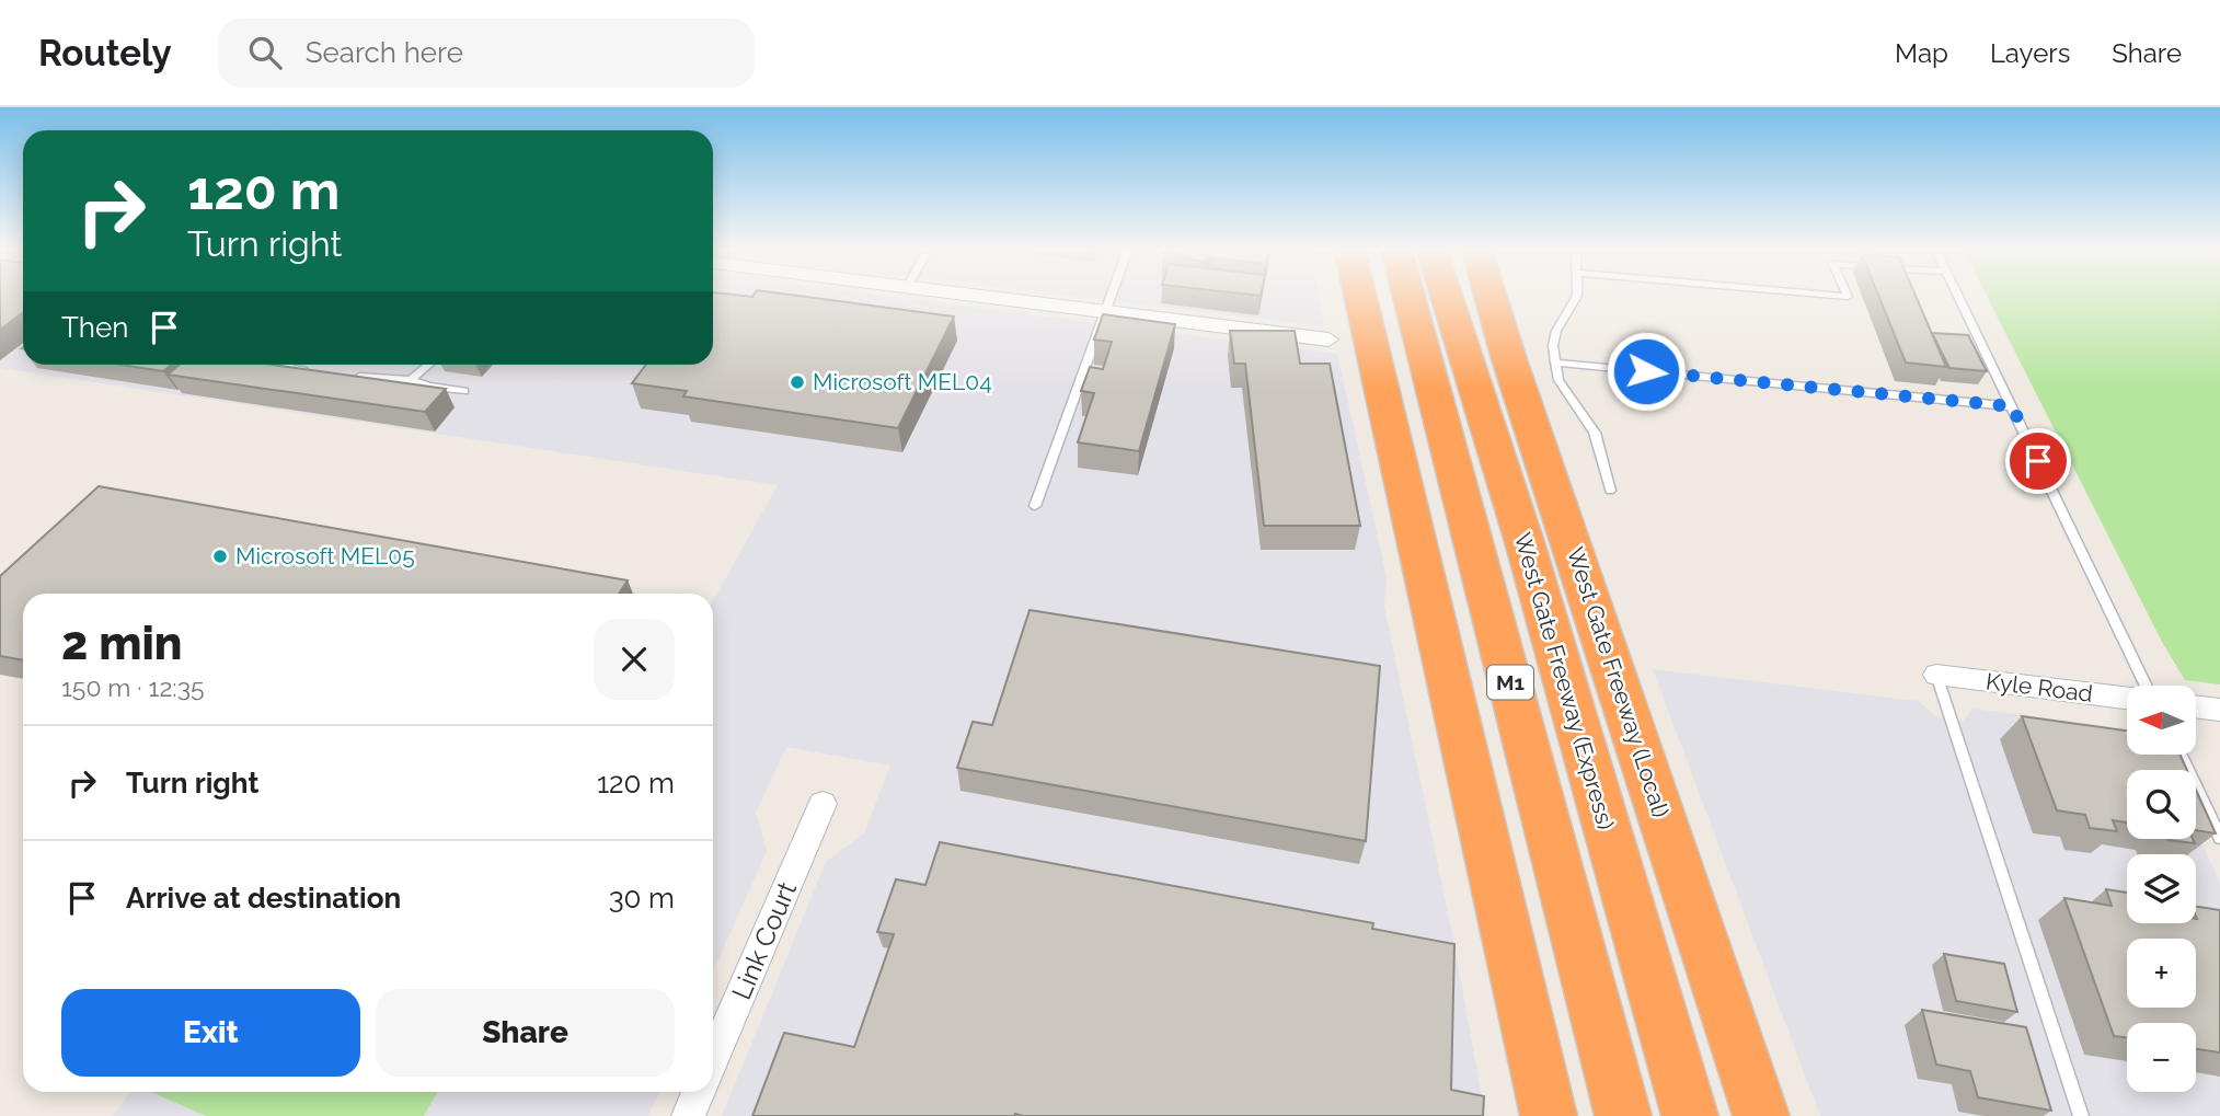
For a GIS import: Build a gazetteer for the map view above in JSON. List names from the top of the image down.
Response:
{
  "streets": {
    "highway": ["West Gate Freeway (Express)", "M1", "West Gate Freeway (Local)"],
    "street": ["Kyle Road", "Link Court"]
  },
  "places": ["Microsoft MEL04", "Microsoft MEL05"],
  "north": "left",
  "page": {
    "header": "Routely",
    "search": "Search here",
    "nav": ["Map", "Layers", "Share"],
    "turn": ["120 m", "Turn right"],
    "then": "Then",
    "heading": ["2 min", "150 m · 12:35"],
    "map_buttons": ["+", "−"],
    "list": [
      {
        "name": "Turn right",
        "value": "120 m"
      },
      {
        "name": "Arrive at destination",
        "value": "30 m"
      }
    ],
    "buttons": ["Exit", "Share"]
  }
}
